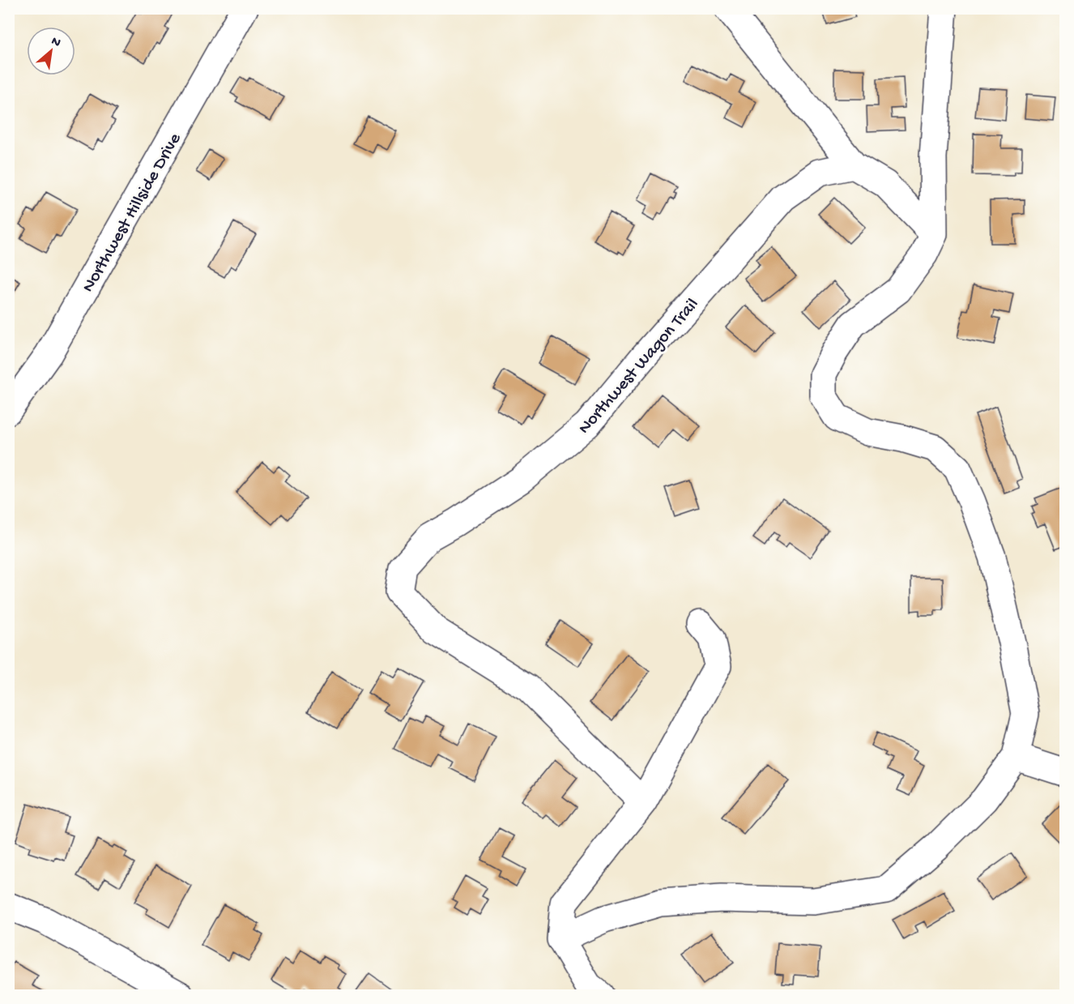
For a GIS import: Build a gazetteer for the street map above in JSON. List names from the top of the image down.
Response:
{
  "streets": {
    "street": ["Northwest Hillside Drive", "Northwest Wagon Trail"]
  },
  "north": "top right"
}
